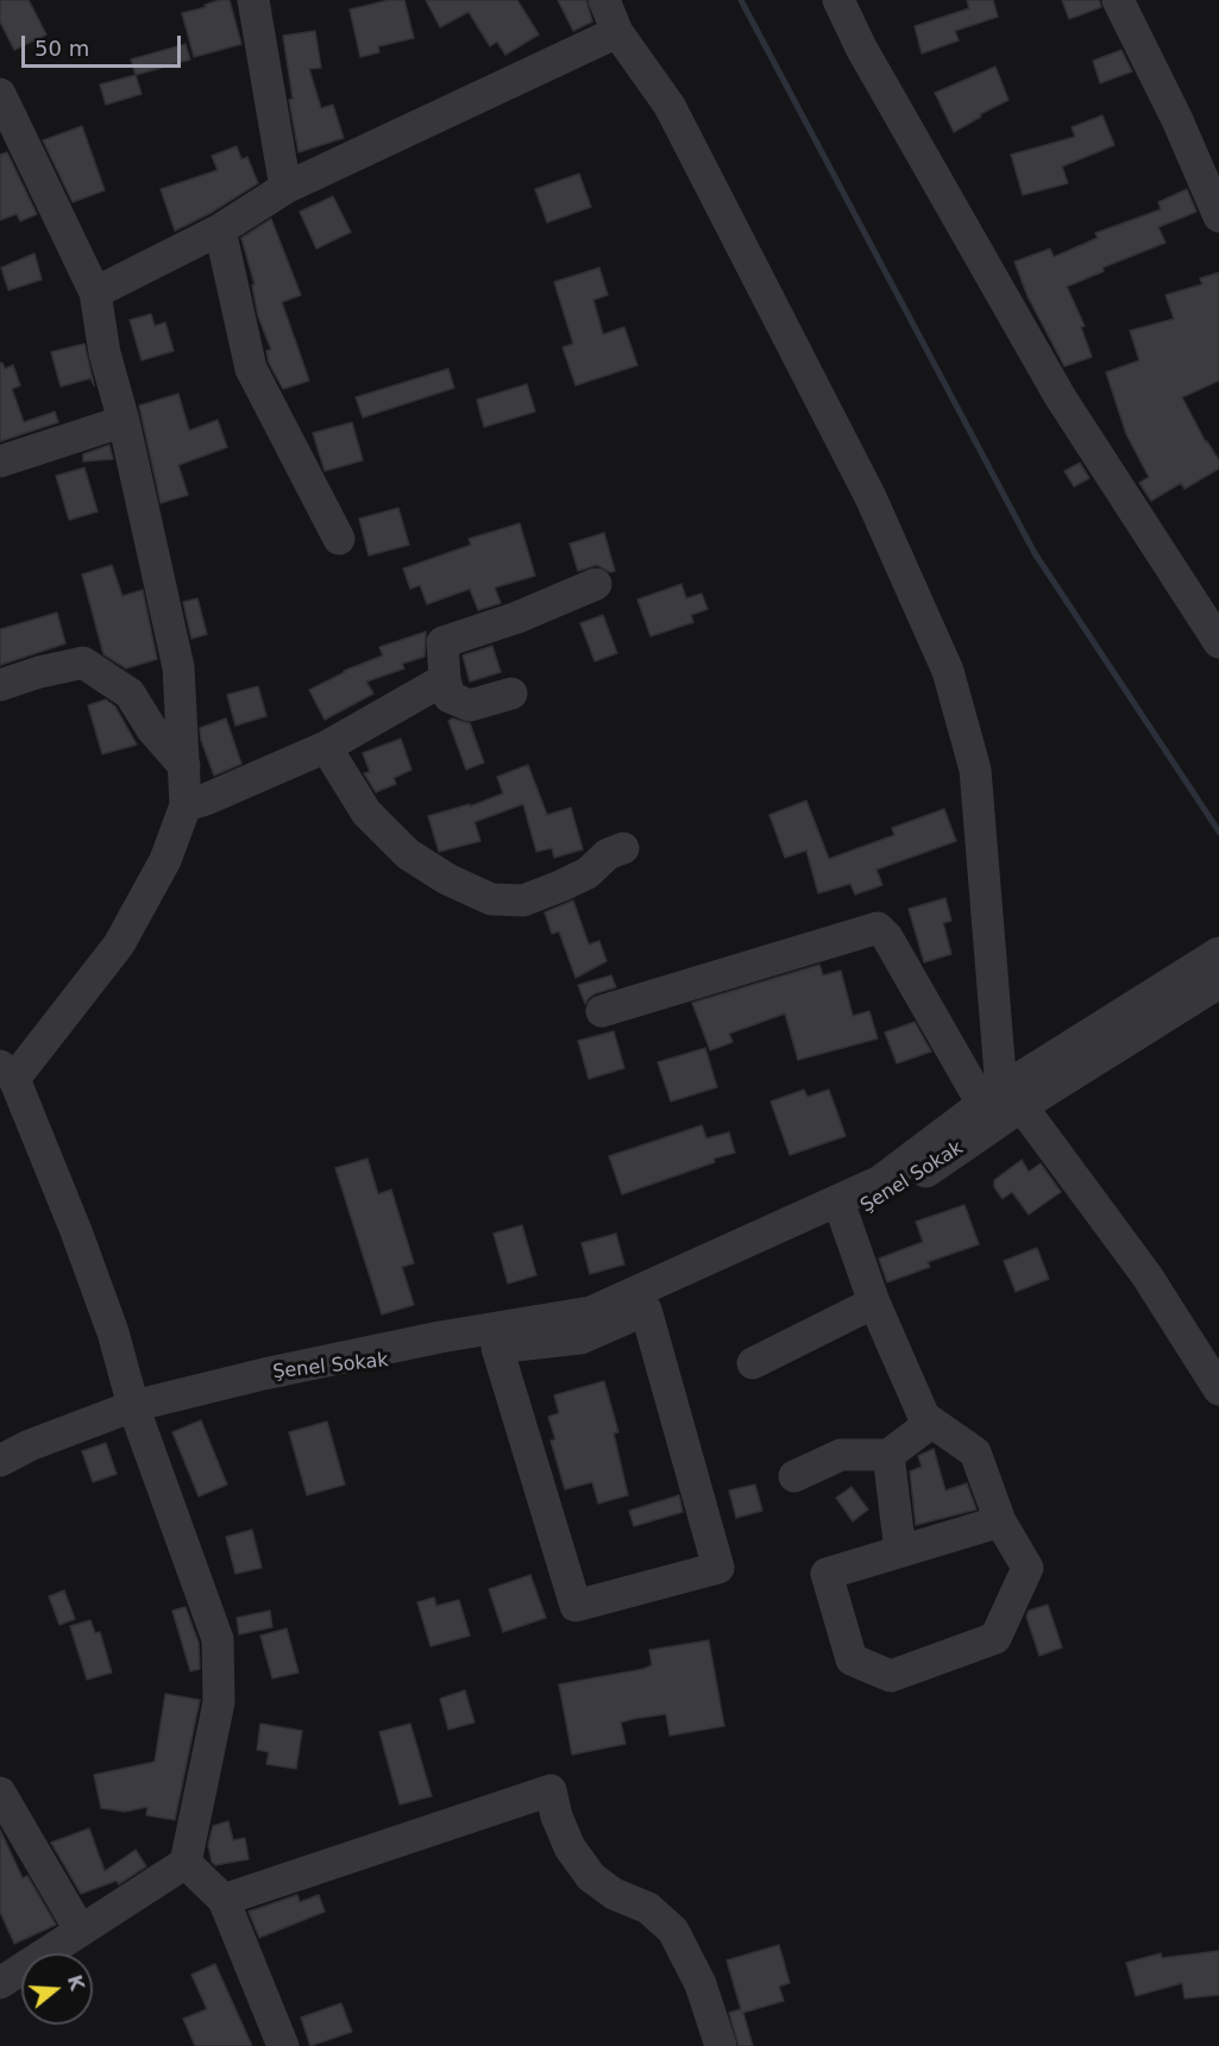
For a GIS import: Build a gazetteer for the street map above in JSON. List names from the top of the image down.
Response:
{
  "streets": {
    "street": ["Şenel Sokak"]
  },
  "scale_bar": "50 m",
  "north": "right"
}
